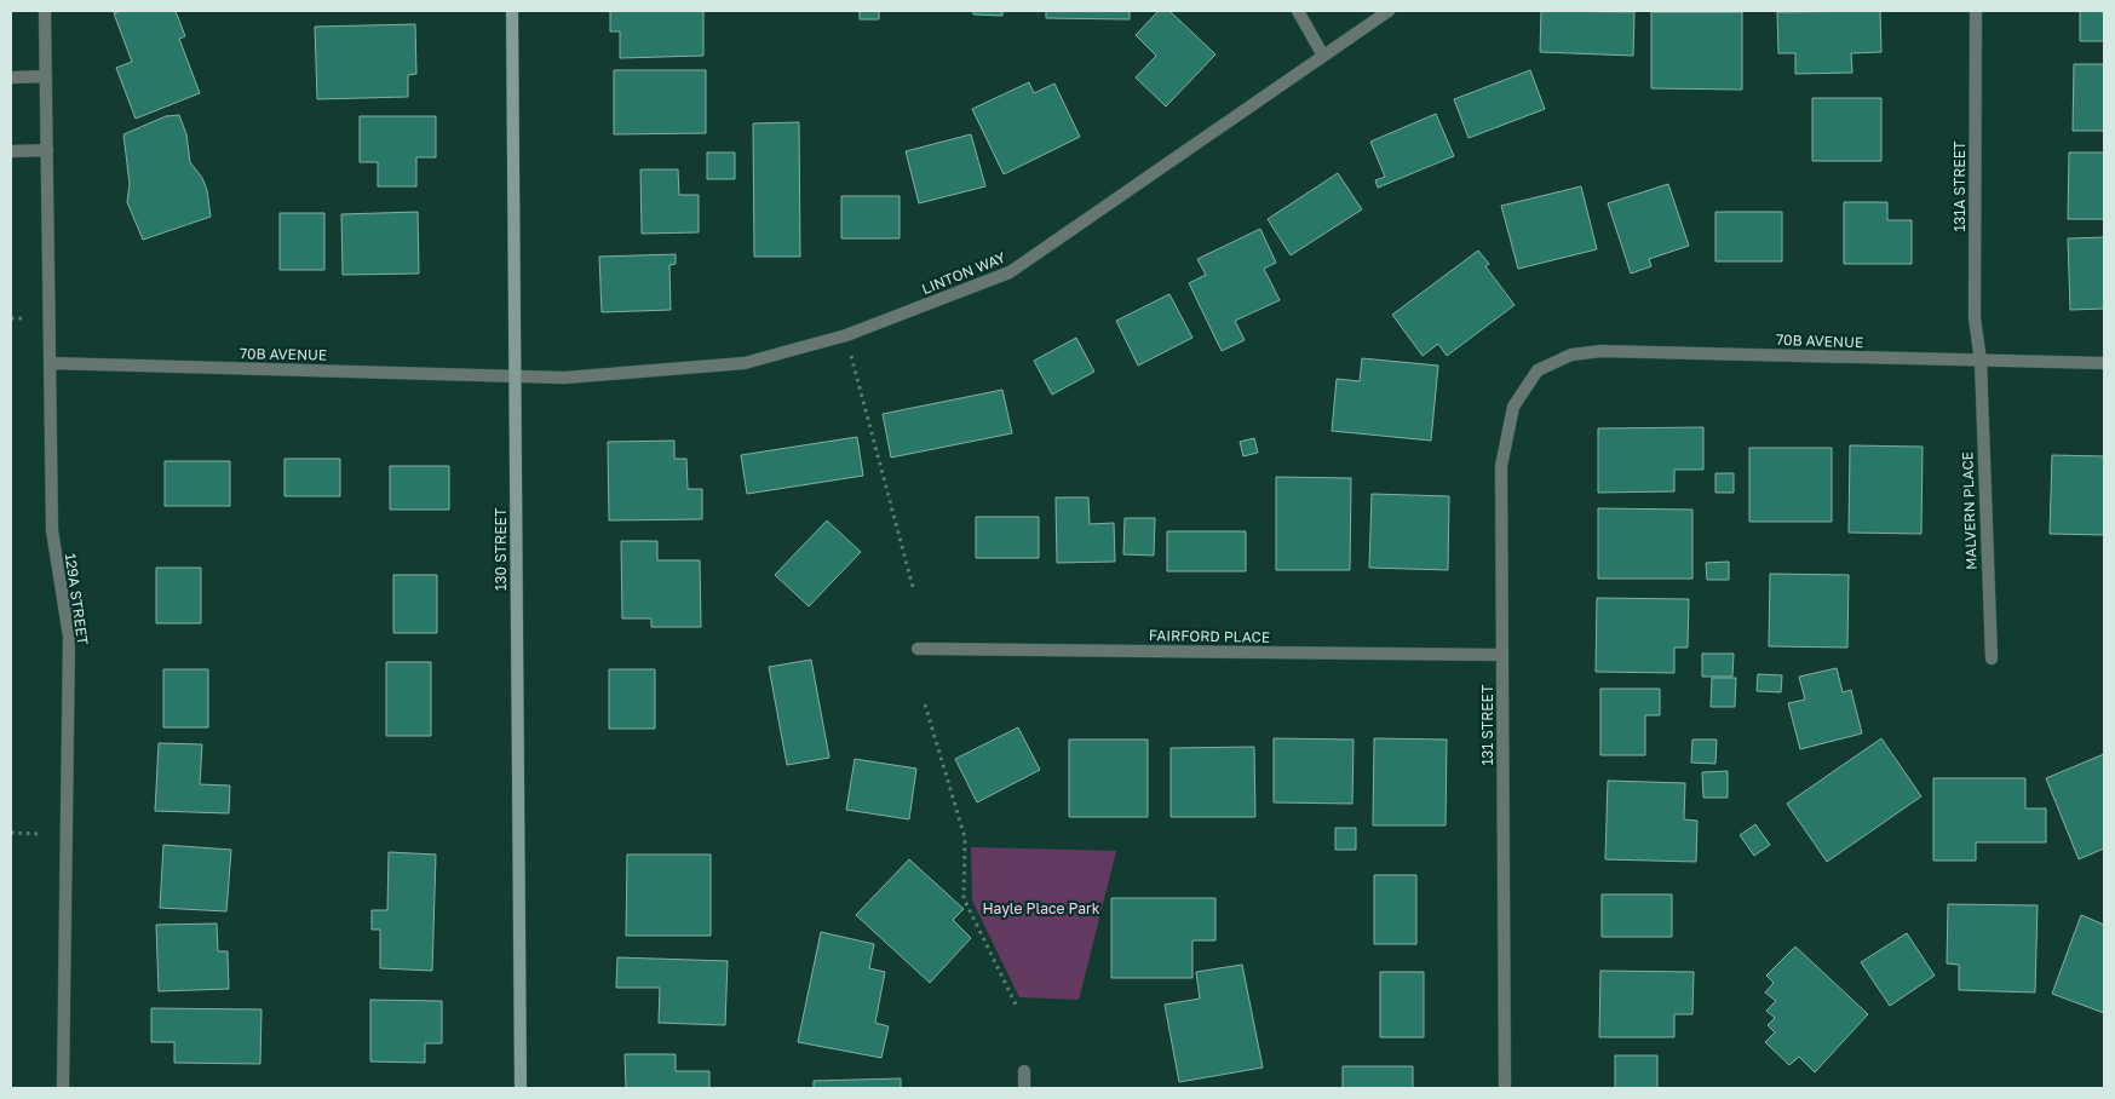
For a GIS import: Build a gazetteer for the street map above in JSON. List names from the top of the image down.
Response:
{
  "streets": {
    "street": [
      "131A STREET",
      "LINTON WAY",
      "70B AVENUE",
      "MALVERN PLACE",
      "130 STREET",
      "129A STREET",
      "FAIRFORD PLACE",
      "131 STREET"
    ]
  },
  "crossings": [
    ["131A STREET", "70B AVENUE"],
    ["131A STREET", "MALVERN PLACE"],
    ["LINTON WAY", "70B AVENUE"],
    ["LINTON WAY", "130 STREET"],
    ["70B AVENUE", "MALVERN PLACE"],
    ["70B AVENUE", "130 STREET"],
    ["70B AVENUE", "129A STREET"],
    ["70B AVENUE", "131 STREET"],
    ["FAIRFORD PLACE", "131 STREET"]
  ],
  "parks": ["Hayle Place Park"]
}
